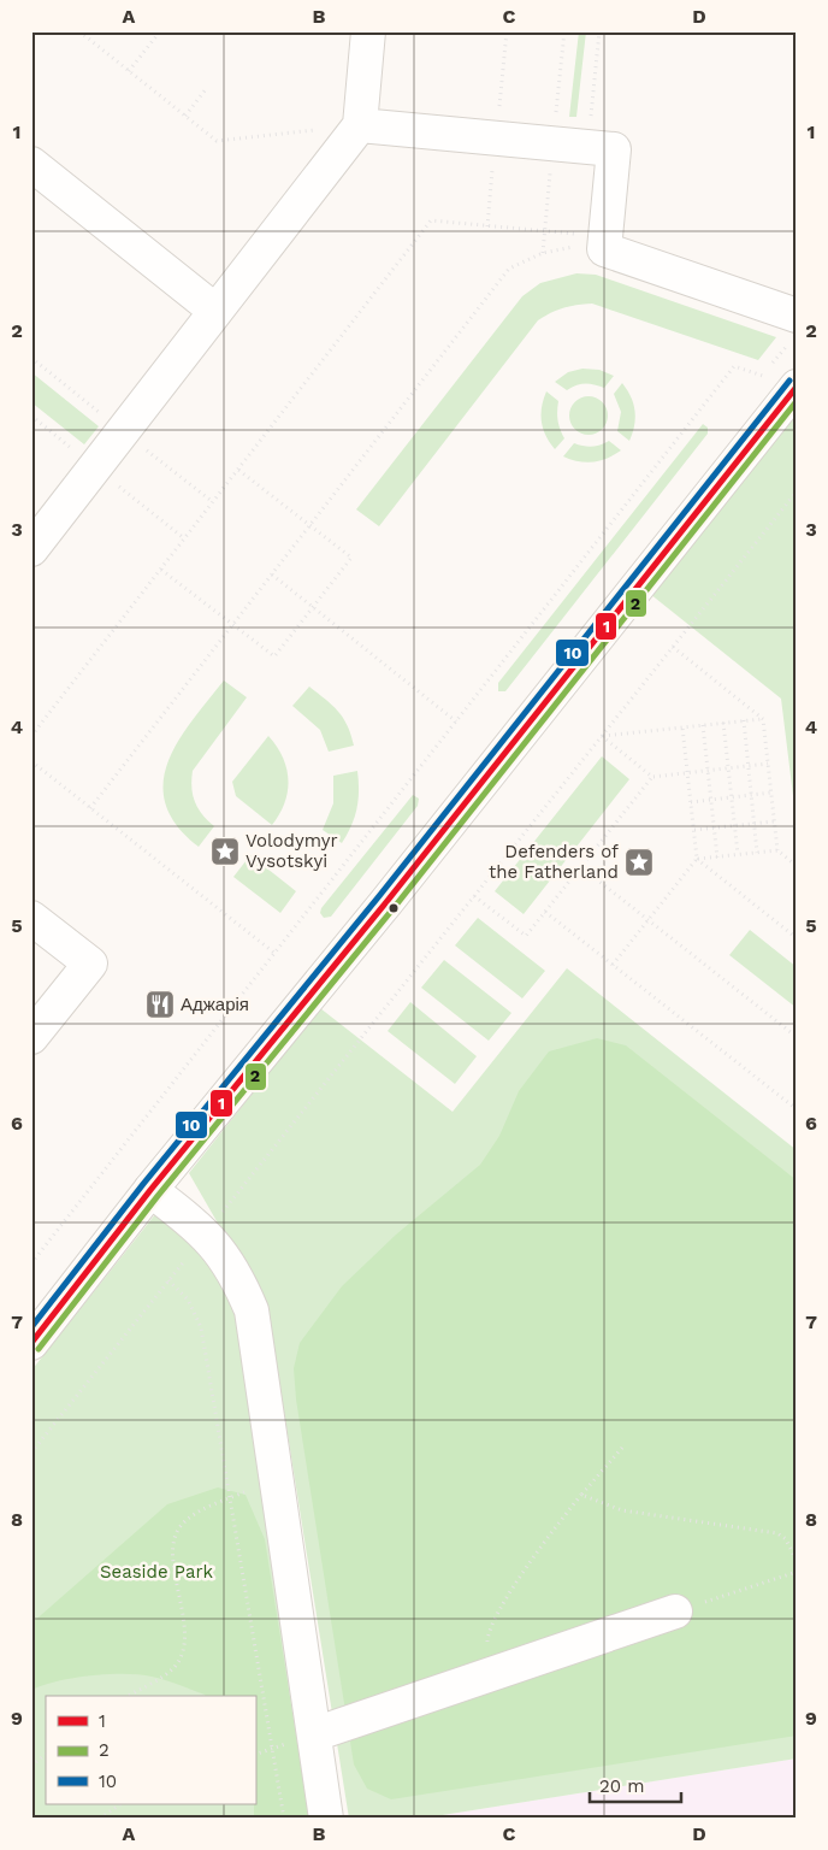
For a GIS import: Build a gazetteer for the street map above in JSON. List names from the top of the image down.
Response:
{
  "parks": ["Seaside Park"],
  "places": {
    "place": ["Volodymyr Vysotskyi", "Defenders of the Fatherland"],
    "restaurant": ["Аджарія"]
  },
  "lines": ["transit line 10", "transit line 1", "transit line 2"],
  "legend": ["1", "2", "10"],
  "scale_bar": "20 m",
  "grid": {
    "columns": [
      "A",
      "B",
      "C",
      "D"
    ],
    "rows": [
      "1",
      "2",
      "3",
      "4",
      "5",
      "6",
      "7",
      "8",
      "9"
    ]
  }
}
